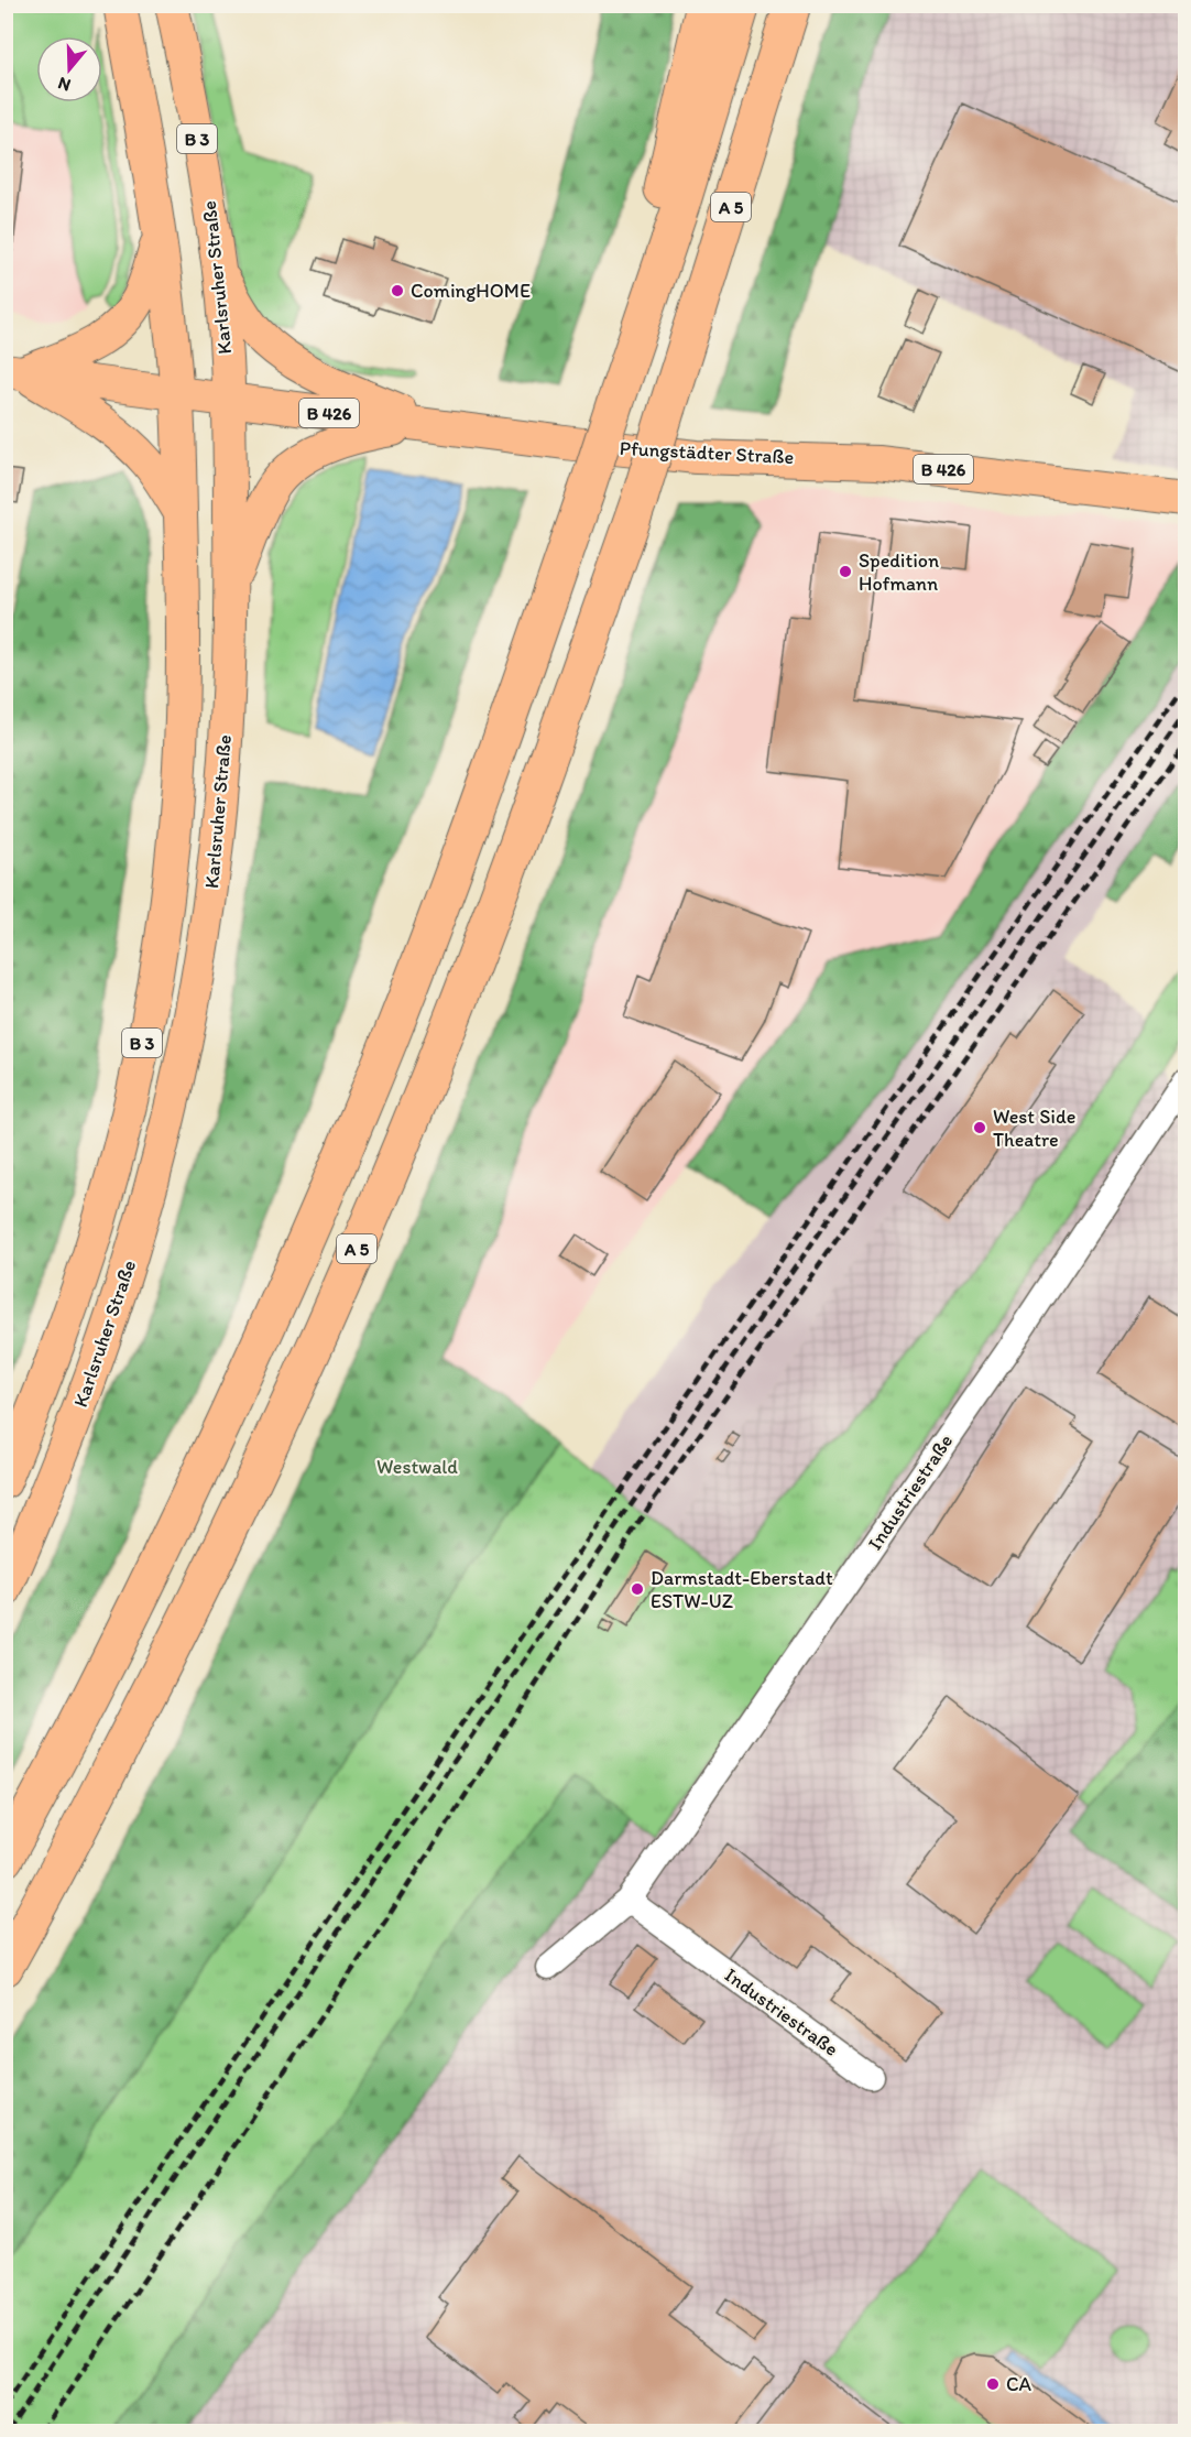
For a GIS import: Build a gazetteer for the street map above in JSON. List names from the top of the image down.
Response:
{
  "streets": {
    "highway": ["A 5"],
    "main road": [
      "B 3",
      "Karlsruher Straße",
      "B 426",
      "Pfungstädter Straße"
    ],
    "street": ["Industriestraße"]
  },
  "crossings": [
    ["Karlsruher Straße", "B 426"],
    ["Karlsruher Straße", "Pfungstädter Straße"],
    ["B 426", "Pfungstädter Straße"]
  ],
  "parks": ["Westwald"],
  "places": [
    "ComingHOME",
    "Spedition Hofmann",
    "West Side Theatre",
    "Darmstadt-Eberstadt ESTW-UZ",
    "CA"
  ],
  "north": "bottom"
}
